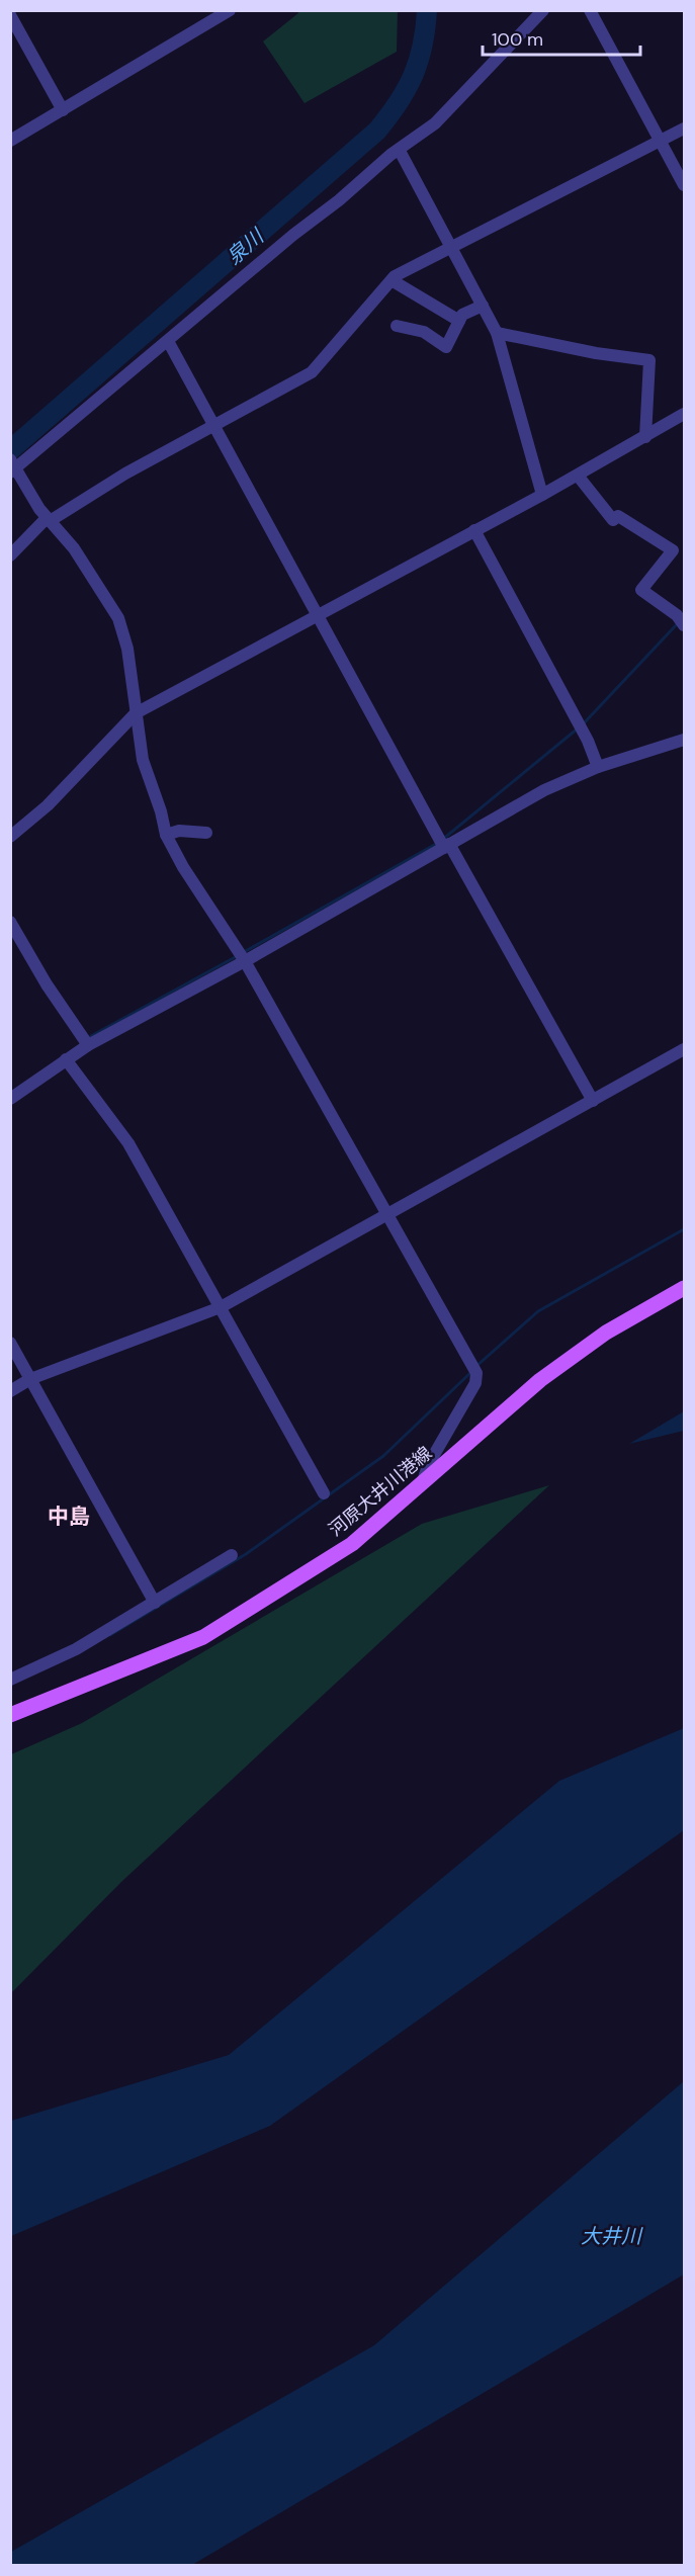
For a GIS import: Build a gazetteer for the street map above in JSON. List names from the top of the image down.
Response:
{
  "streets": {
    "main road": ["河原大井川港線"]
  },
  "districts": ["中島"],
  "water": ["泉川", "大井川"],
  "scale_bar": "100 m"
}
